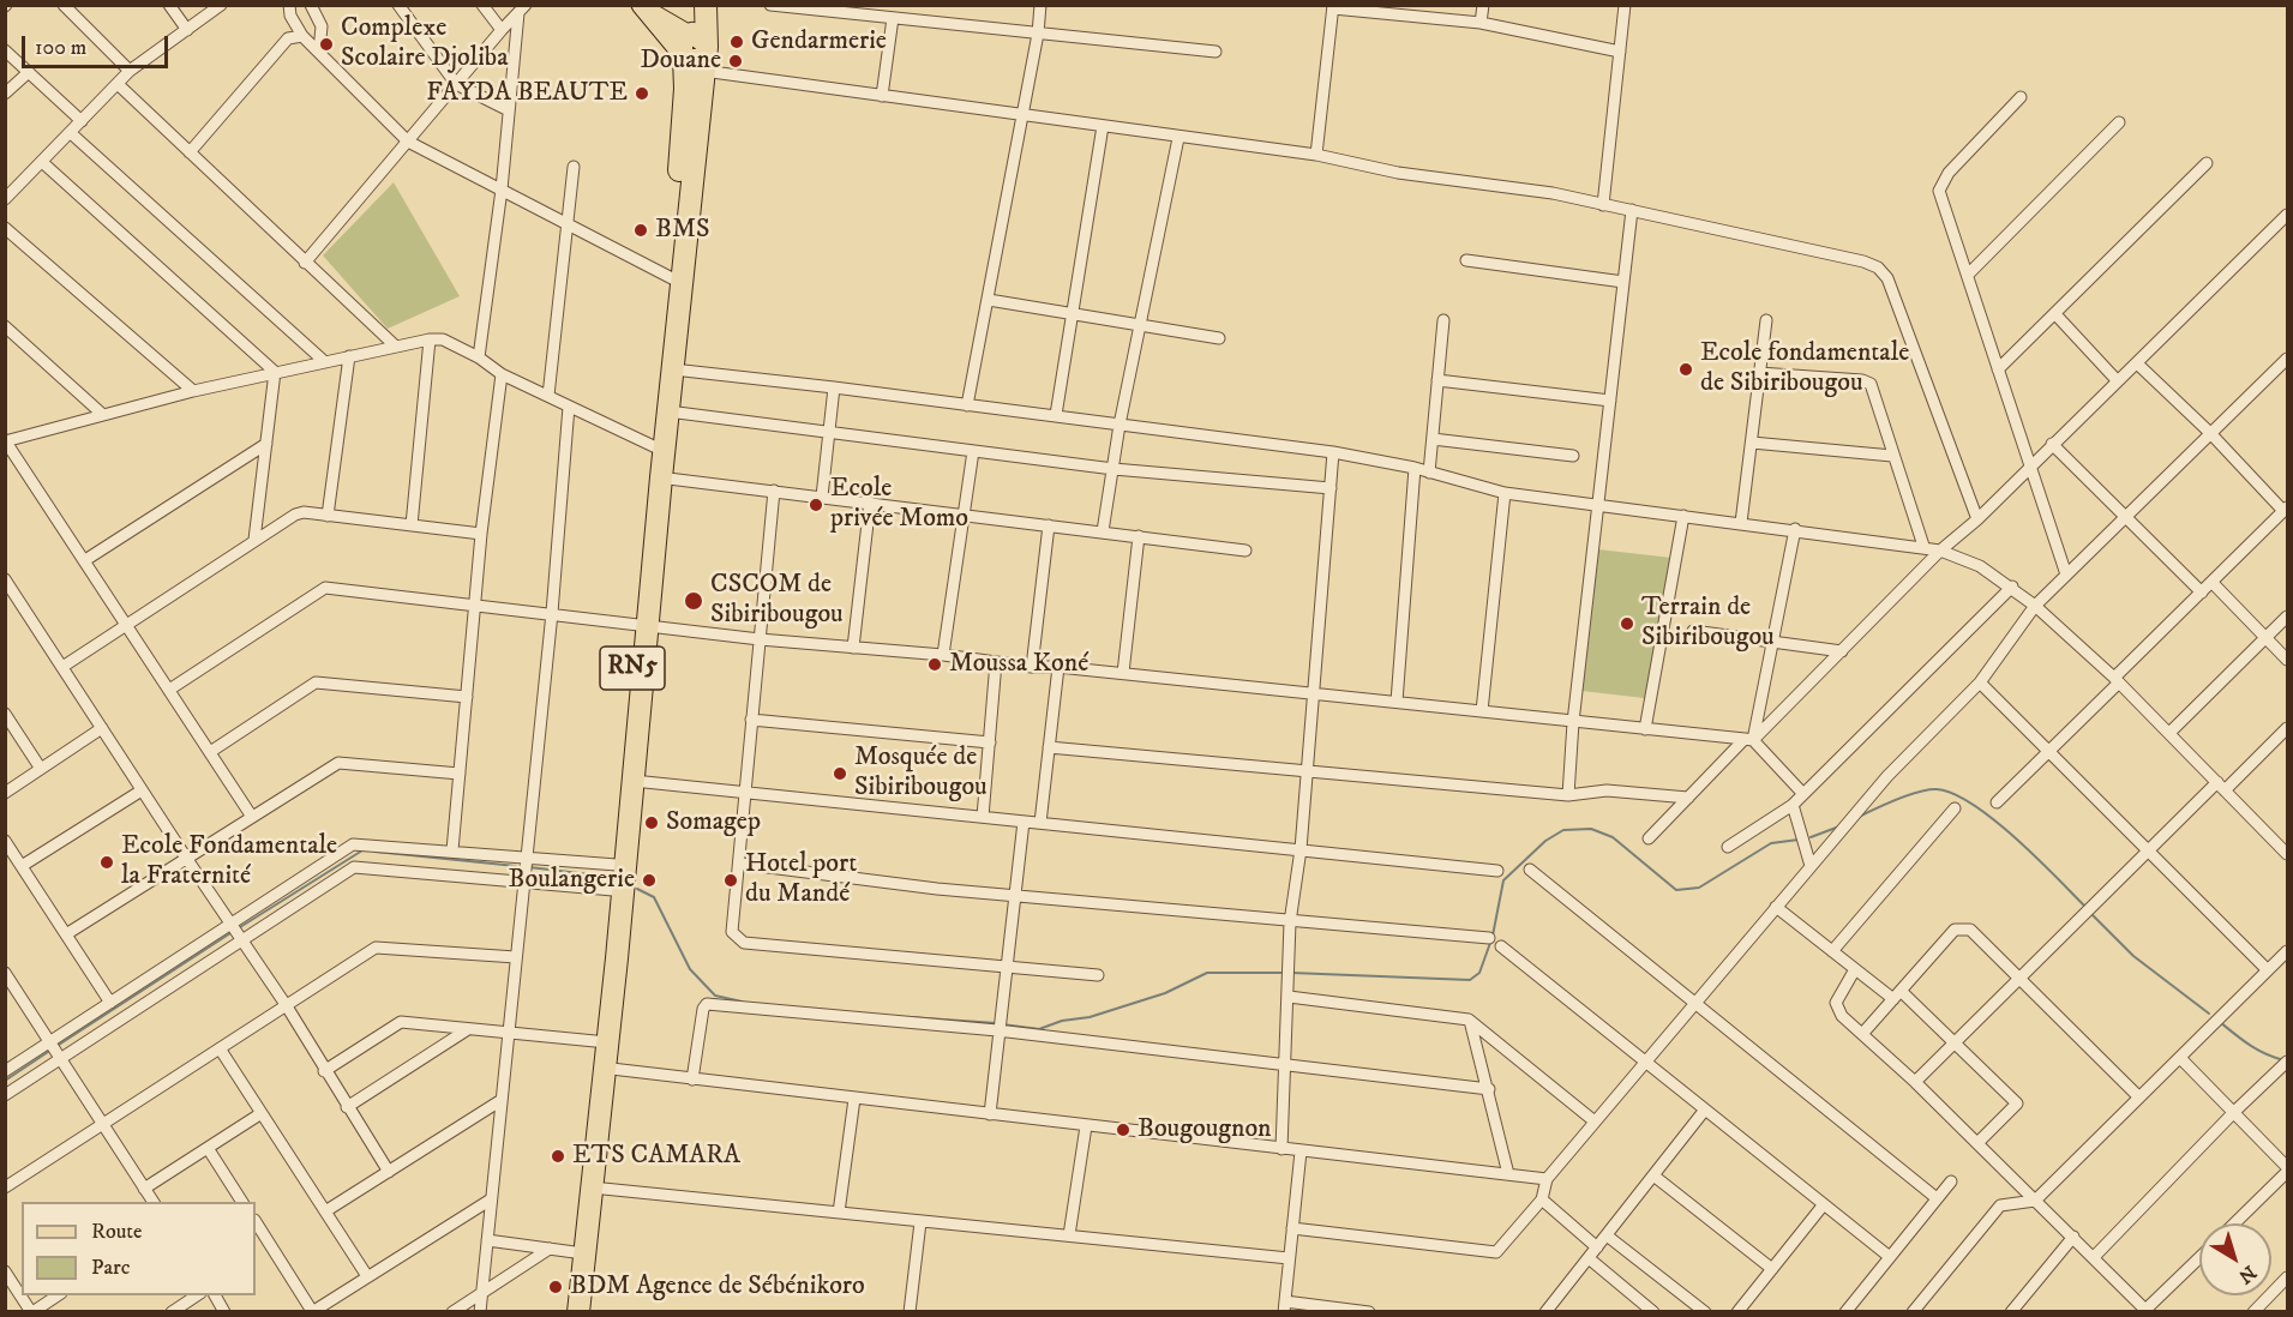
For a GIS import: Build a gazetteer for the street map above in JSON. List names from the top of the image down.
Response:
{
  "streets": {
    "highway": ["RN5"]
  },
  "places": [
    "Gendarmerie",
    "Complexe Scolaire Djoliba",
    "Douane",
    "FAYDA BEAUTE",
    "BMS",
    "Ecole fondamentale de Sibiribougou",
    "Ecole privée Momo",
    "CSCOM de Sibiribougou",
    "Terrain de Sibiribougou",
    "Moussa Koné",
    "Mosquée de Sibiribougou",
    "Somagep",
    "Ecole Fondamentale la Fraternité",
    "Boulangerie",
    "Hotel port du Mandé",
    "Bougougnon",
    "ETS CAMARA",
    "BDM Agence de Sébénikoro"
  ],
  "legend": ["Route", "Parc"],
  "scale_bar": "100 m",
  "north": "bottom right"
}
